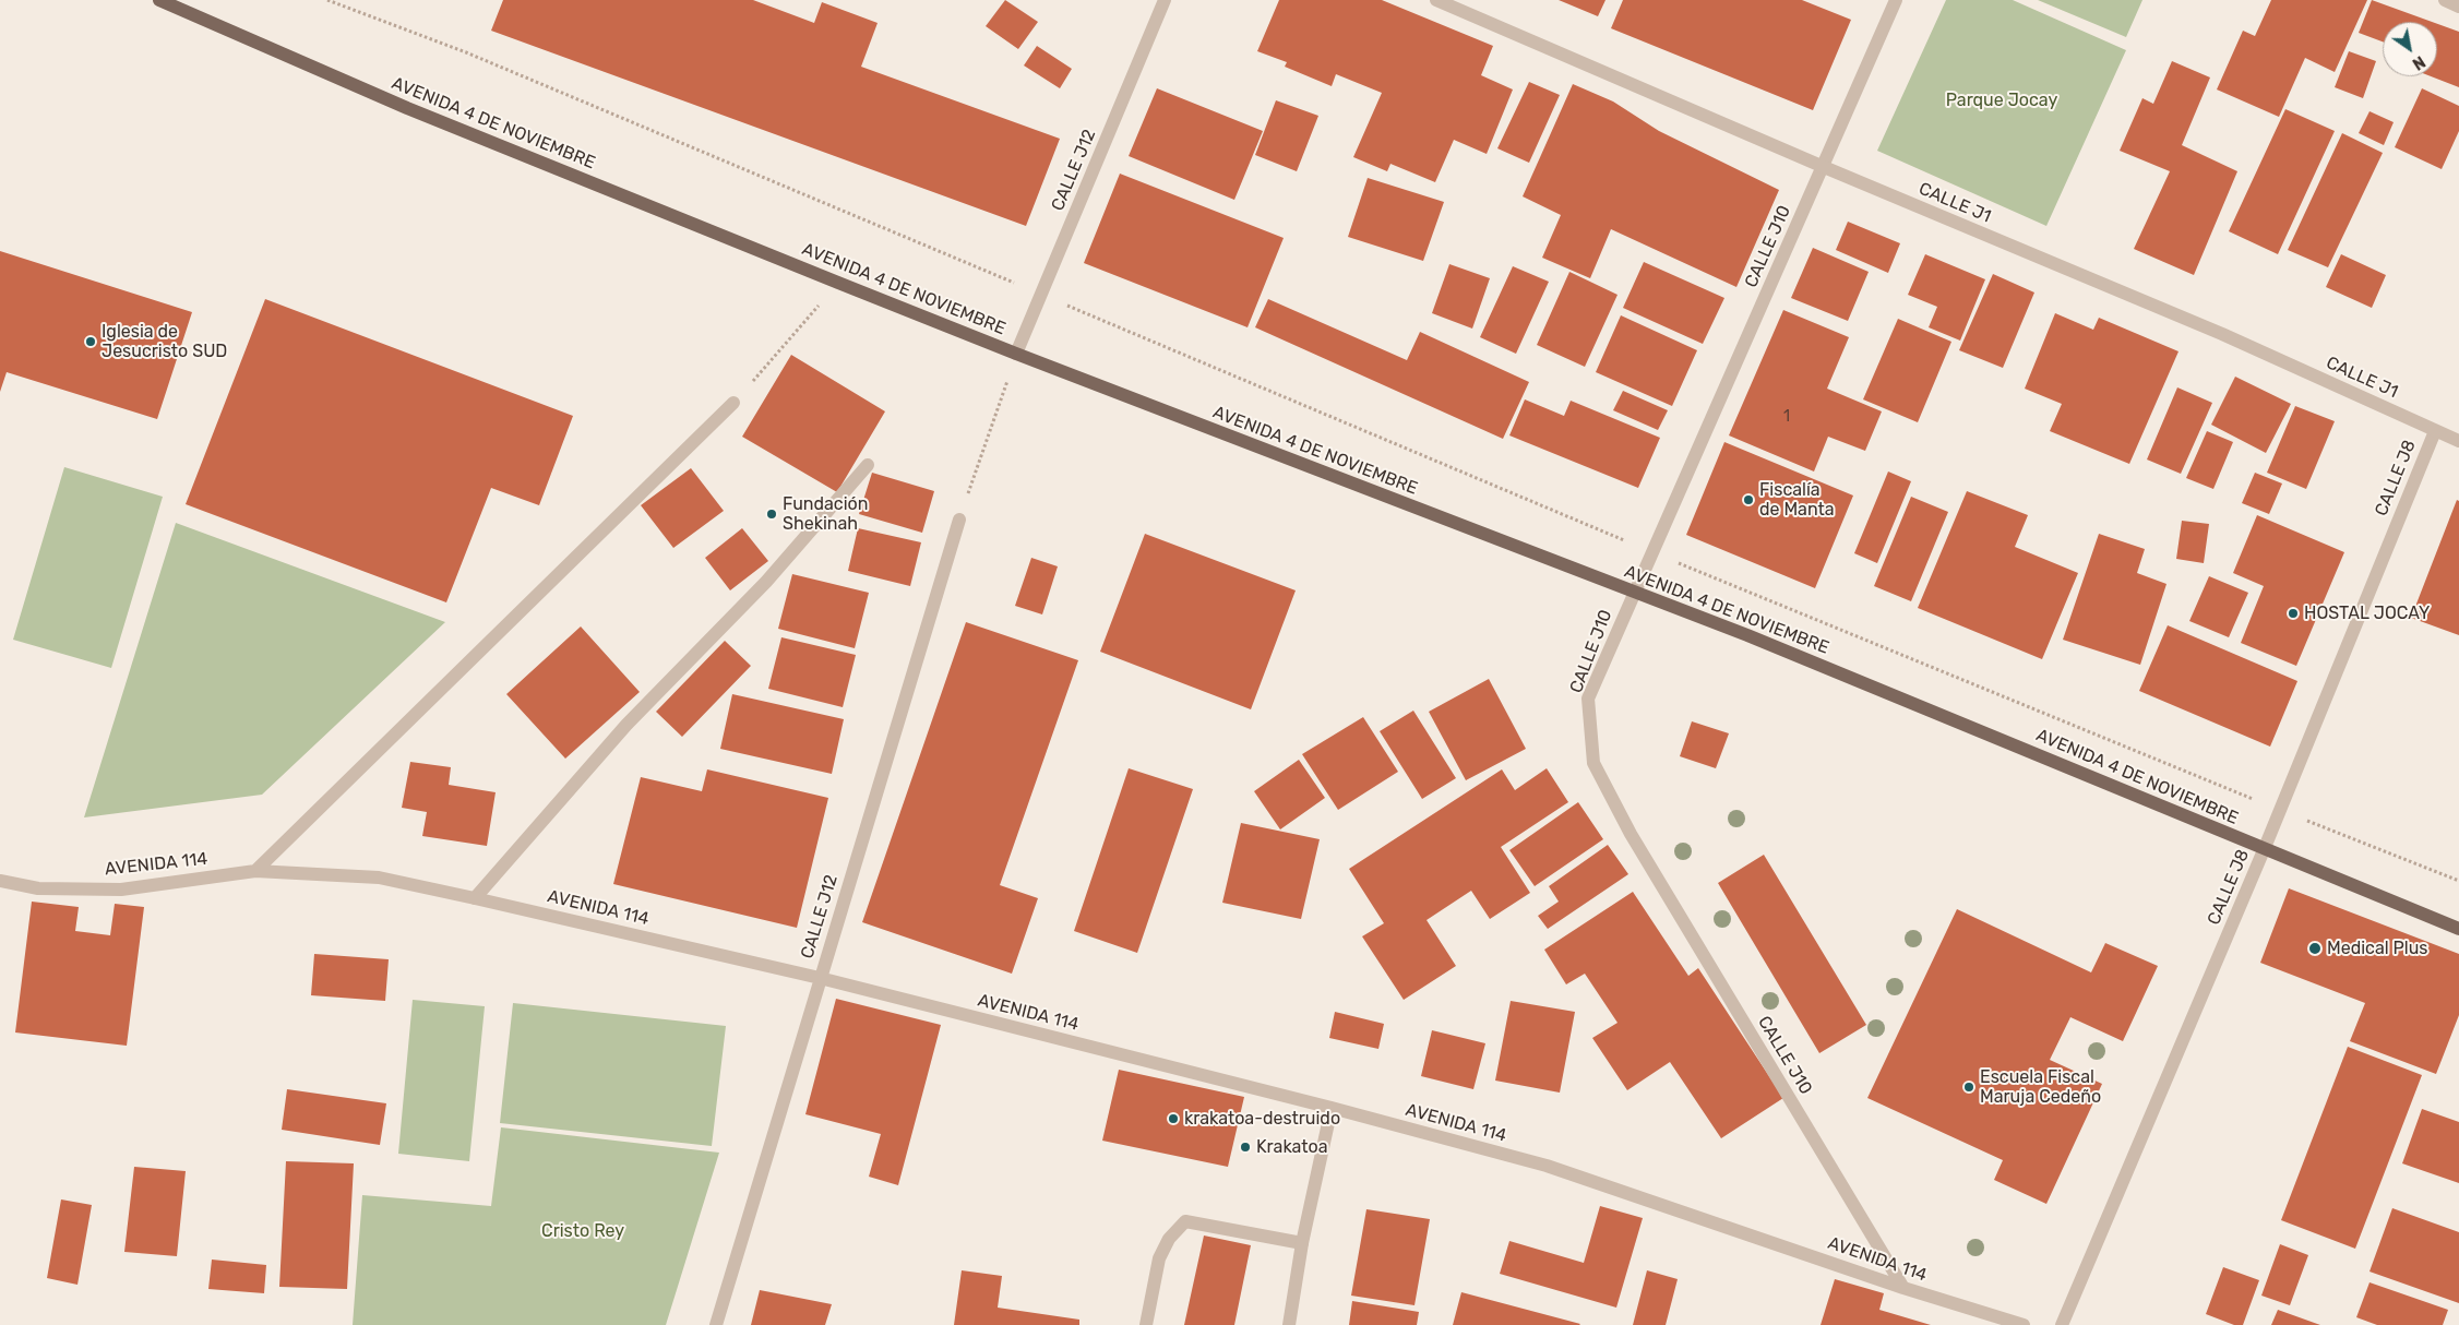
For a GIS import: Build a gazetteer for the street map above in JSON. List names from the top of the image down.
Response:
{
  "streets": {
    "main road": ["AVENIDA 4 DE NOVIEMBRE"],
    "street": [
      "CALLE J12",
      "CALLE J1",
      "CALLE J10",
      "CALLE J8",
      "AVENIDA 114"
    ]
  },
  "crossings": [
    ["AVENIDA 4 DE NOVIEMBRE", "CALLE J12"],
    ["AVENIDA 4 DE NOVIEMBRE", "CALLE J10"],
    ["AVENIDA 4 DE NOVIEMBRE", "CALLE J8"],
    ["CALLE J12", "AVENIDA 114"],
    ["CALLE J1", "CALLE J10"],
    ["CALLE J1", "CALLE J8"],
    ["CALLE J10", "AVENIDA 114"]
  ],
  "parks": ["Parque Jocay", "Cristo Rey"],
  "places": [
    "Iglesia de Jesucristo SUD",
    "Fiscalía de Manta",
    "Fundación Shekinah",
    "HOSTAL JOCAY",
    "Medical Plus",
    "Escuela Fiscal Maruja Cedeño",
    "krakatoa-destruido",
    "Krakatoa"
  ],
  "house_numbers": ["1"],
  "north": "bottom right"
}
